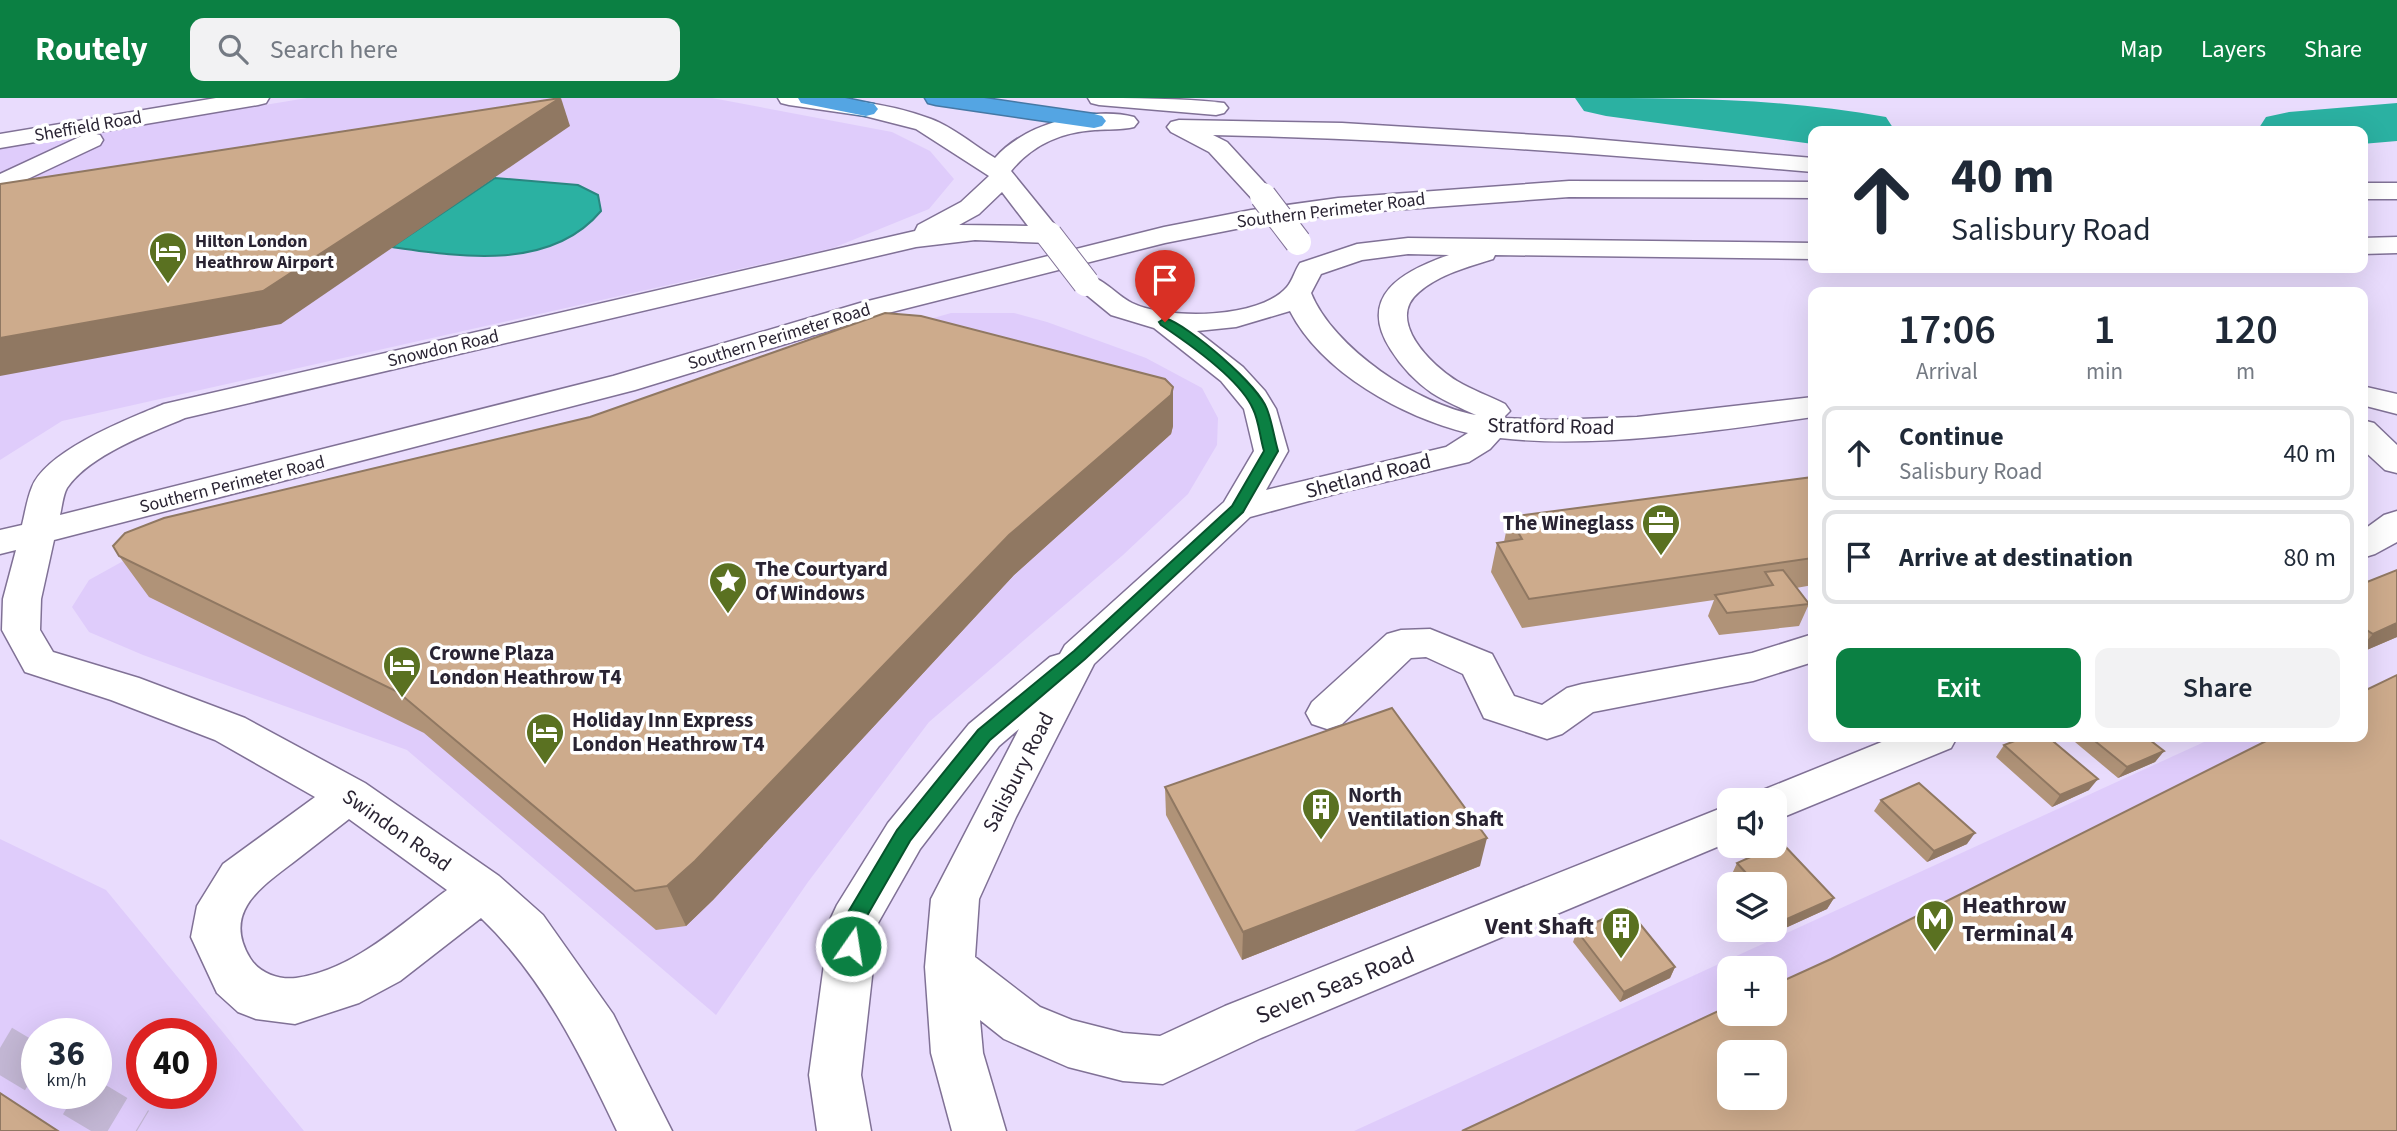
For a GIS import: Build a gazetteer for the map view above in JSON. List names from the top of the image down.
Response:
{
  "streets": {
    "street": [
      "Sheffield Road",
      "Southern Perimeter Road",
      "Snowdon Road",
      "Stratford Road",
      "Shetland Road",
      "Salisbury Road",
      "Swindon Road",
      "Seven Seas Road"
    ]
  },
  "crossings": [
    ["Southern Perimeter Road", "Snowdon Road"],
    ["Southern Perimeter Road", "Swindon Road"],
    ["Snowdon Road", "Swindon Road"],
    ["Stratford Road", "Shetland Road"],
    ["Shetland Road", "Salisbury Road"],
    ["Salisbury Road", "Seven Seas Road"]
  ],
  "places": {
    "hotel": ["Hilton London Heathrow Airport", "Crowne Plaza London Heathrow T4", "Holiday Inn Express London Heathrow T4"],
    "office": ["The Wineglass"],
    "place": ["The Courtyard Of Windows"],
    "building": ["North Ventilation Shaft", "Vent Shaft"],
    "metro station": ["Heathrow Terminal 4"]
  },
  "page": {
    "header": "Routely",
    "search": "Search here",
    "nav": ["Map", "Layers", "Share"],
    "turn": ["40 m", "Salisbury Road"],
    "eta": [
      "17:06",
      "Arrival",
      "1",
      "min",
      "120",
      "m"
    ],
    "list": [
      {
        "name": "Continue",
        "note": "Salisbury Road",
        "value": "40 m"
      },
      {
        "name": "Arrive at destination",
        "value": "80 m"
      }
    ],
    "buttons": ["Exit", "Share"],
    "map_buttons": ["+", "−"],
    "speed": "36 km/h",
    "limit": "40"
  }
}
